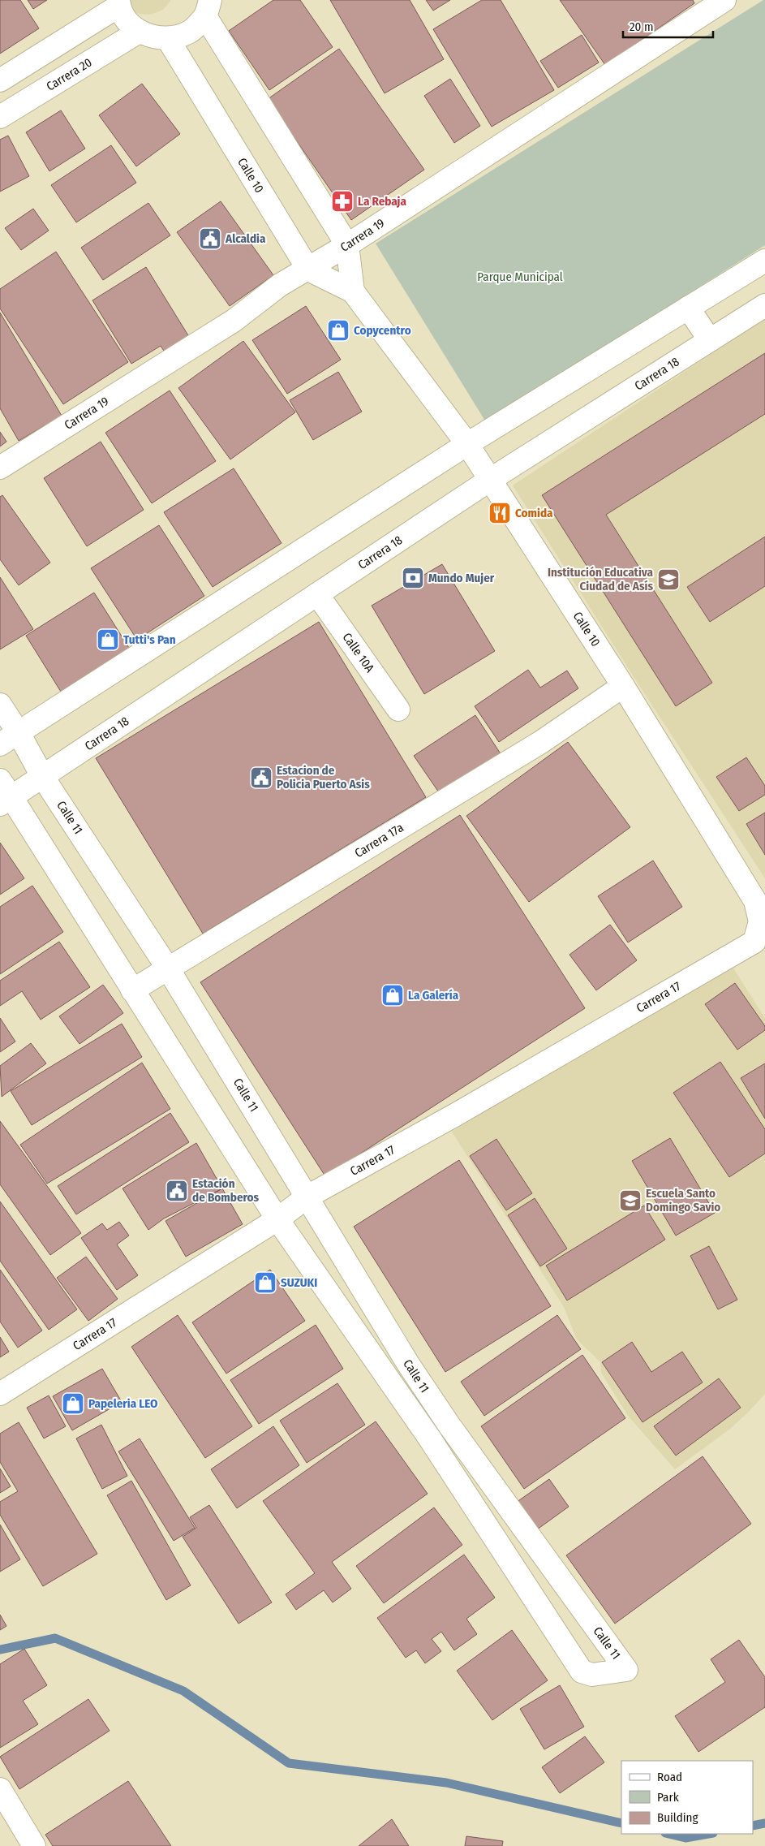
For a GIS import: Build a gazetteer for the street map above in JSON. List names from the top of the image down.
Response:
{
  "streets": {
    "street": [
      "Carrera 20",
      "Calle 10",
      "Carrera 19",
      "Carrera 18",
      "Calle 10A",
      "Calle 11",
      "Carrera 17a",
      "Carrera 17"
    ]
  },
  "crossings": [
    ["Calle 10", "Carrera 19"],
    ["Calle 10", "Carrera 18"],
    ["Calle 10", "Carrera 17a"],
    ["Calle 10", "Carrera 17"],
    ["Carrera 18", "Calle 10A"],
    ["Carrera 18", "Calle 11"],
    ["Calle 11", "Carrera 17a"],
    ["Calle 11", "Carrera 17"]
  ],
  "parks": ["Parque Municipal"],
  "places": {
    "pharmacy": ["La Rebaja"],
    "public building": ["Alcaldia", "Estacion de Policia Puerto Asis", "Estación de Bomberos"],
    "shop": [
      "Copycentro",
      "Tutti's Pan",
      "La Galería",
      "SUZUKI",
      "Papeleria LEO"
    ],
    "restaurant": ["Comida"],
    "bank": ["Mundo Mujer"],
    "school or university": ["Institución Educativa Ciudad de Asís", "Escuela Santo Domingo Savio"]
  },
  "legend": ["Road", "Park", "Building"],
  "scale_bar": "20 m"
}
